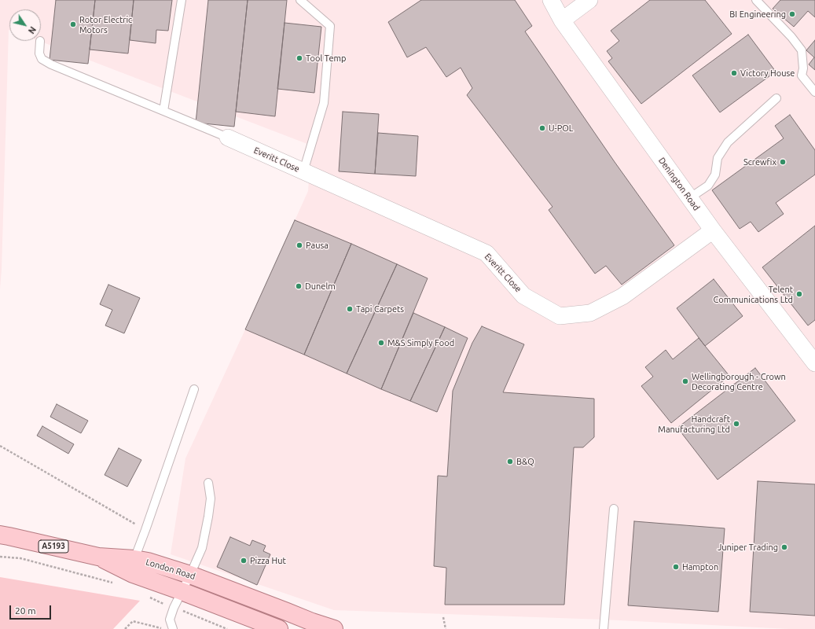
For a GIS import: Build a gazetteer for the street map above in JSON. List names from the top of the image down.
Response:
{
  "streets": {
    "main road": ["A5193", "London Road"],
    "street": ["Everitt Close", "Denington Road"]
  },
  "crossings": [
    ["Everitt Close", "Denington Road"]
  ],
  "places": [
    "BI Engineering",
    "Rotor Electric Motors",
    "Tool Temp",
    "Victory House",
    "U-POL",
    "Screwfix",
    "Pausa",
    "Dunelm",
    "Telent Communications Ltd",
    "Tapi Carpets",
    "M&S Simply Food",
    "Wellingborough - Crown Decorating Centre",
    "Handcraft Manufacturing Ltd",
    "B&Q",
    "Juniper Trading",
    "Pizza Hut",
    "Hampton"
  ],
  "scale_bar": "20 m",
  "north": "bottom right"
}
